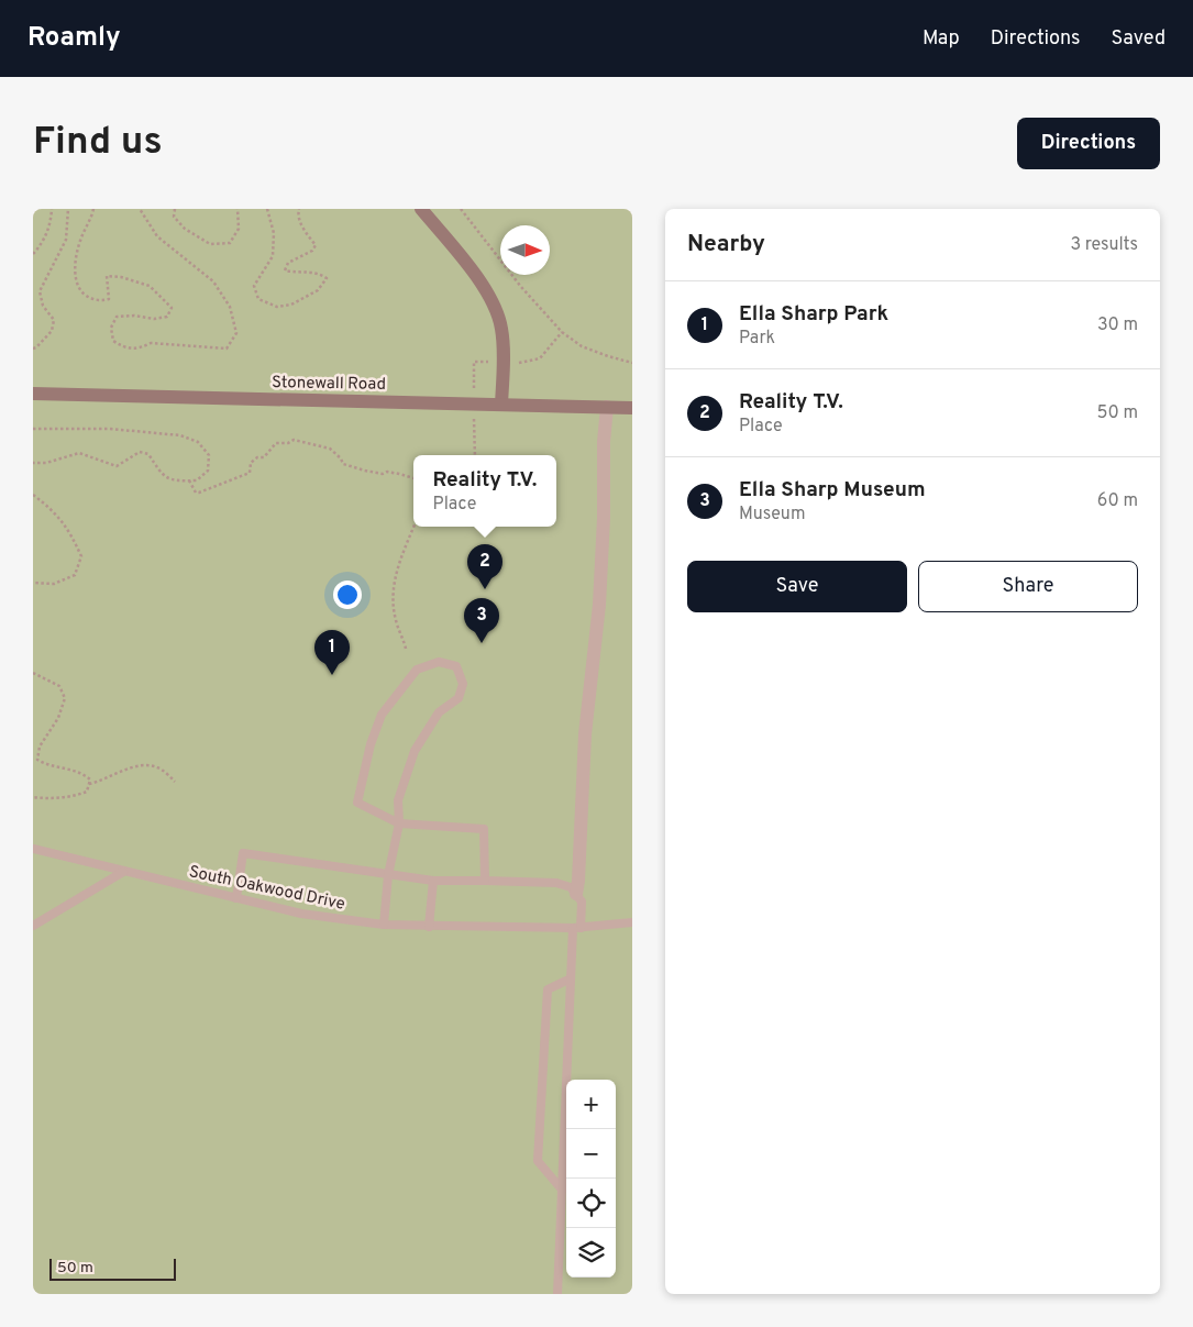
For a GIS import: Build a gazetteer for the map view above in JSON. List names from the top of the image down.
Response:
{
  "streets": {
    "street": ["Stonewall Road"],
    "lane": ["South Oakwood Drive"]
  },
  "scale_bar": "50 m",
  "north": "right",
  "page": {
    "header": "Roamly",
    "nav": ["Map", "Directions", "Saved"],
    "buttons": [
      "Directions",
      ["Save", "Share"]
    ],
    "title": "Find us",
    "heading": ["Nearby", "3 results"],
    "list": [
      {
        "mark": "1",
        "name": "Ella Sharp Park",
        "note": "Park",
        "value": "30 m"
      },
      {
        "mark": "2",
        "name": "Reality T.V.",
        "note": "Place",
        "value": "50 m"
      },
      {
        "mark": "3",
        "name": "Ella Sharp Museum",
        "note": "Museum",
        "value": "60 m"
      }
    ],
    "popup": ["Reality T.V.", "Place"],
    "pins": ["2", "3", "1"],
    "map_buttons": ["+", "−"],
    "scale": "50 m"
  }
}
